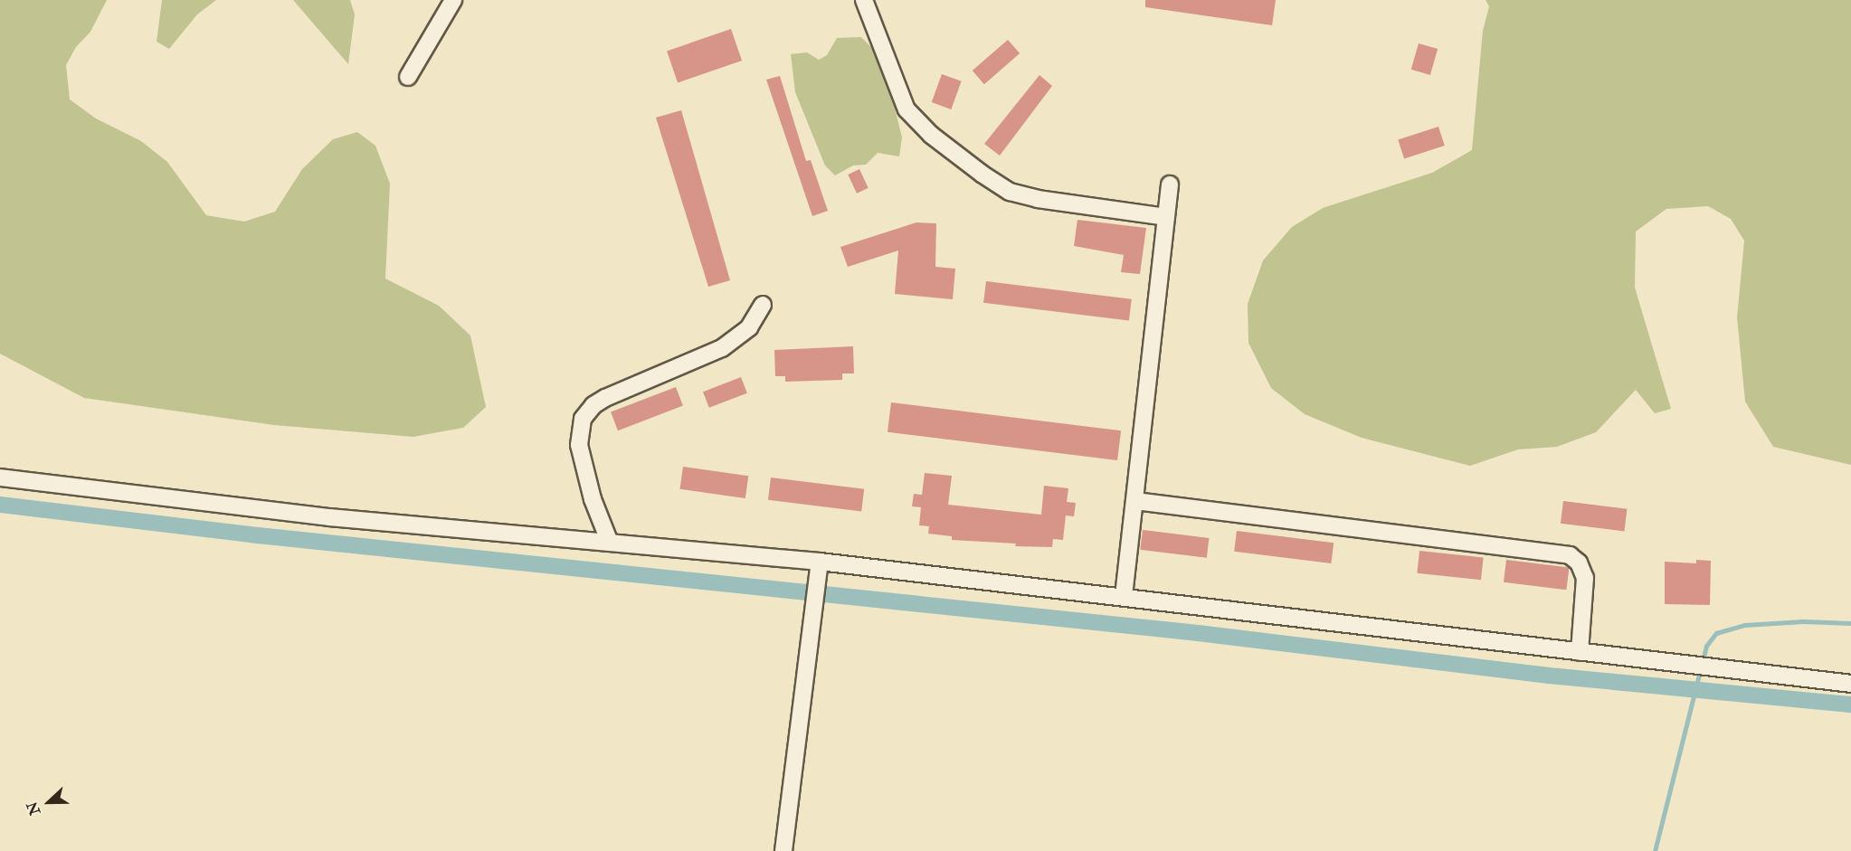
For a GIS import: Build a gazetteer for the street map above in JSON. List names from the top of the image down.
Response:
{
  "north": "left"
}
